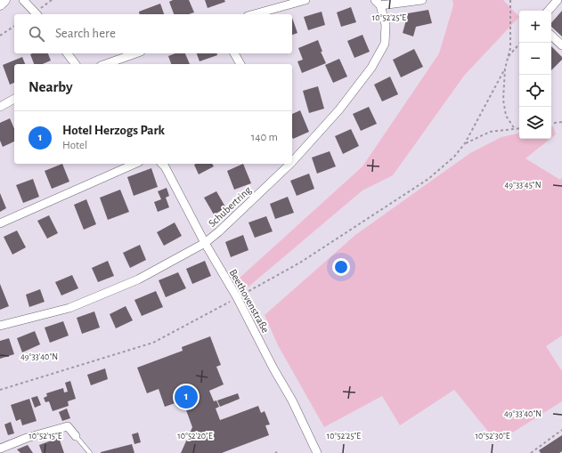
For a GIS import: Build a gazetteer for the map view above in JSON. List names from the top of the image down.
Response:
{
  "streets": {
    "street": ["Schubertring", "Beethovenstraße"]
  },
  "crossings": [
    ["Schubertring", "Beethovenstraße"]
  ],
  "page": {
    "map_buttons": ["+", "−"],
    "search": "Search here",
    "heading": "Nearby",
    "list": [
      {
        "mark": "1",
        "name": "Hotel Herzogs Park",
        "note": "Hotel",
        "value": "140 m"
      }
    ],
    "pins": "1"
  },
  "coordinates": [
    "10°52'25\"E",
    "49°33'45\"N",
    "49°33'40\"N",
    "10°52'15\"E",
    "10°52'20\"E",
    "10°52'30\"E"
  ]
}
